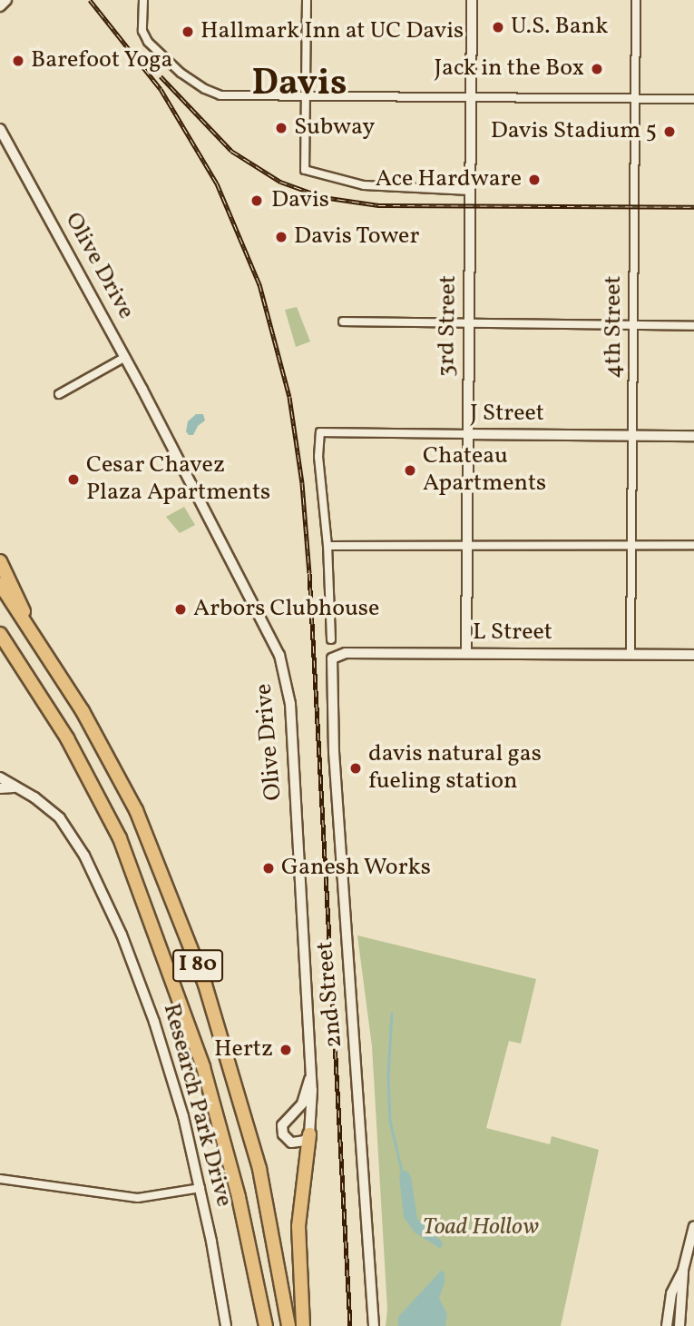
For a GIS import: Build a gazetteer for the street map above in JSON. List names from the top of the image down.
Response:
{
  "streets": {
    "highway": ["I 80"],
    "street": [
      "Olive Drive",
      "3rd Street",
      "4th Street",
      "J Street",
      "L Street",
      "2nd Street",
      "Research Park Drive"
    ]
  },
  "crossings": [
    ["3rd Street", "J Street"],
    ["3rd Street", "L Street"],
    ["4th Street", "J Street"],
    ["4th Street", "L Street"],
    ["L Street", "2nd Street"]
  ],
  "districts": ["Davis"],
  "parks": ["Toad Hollow"],
  "places": [
    "U.S. Bank",
    "Hallmark Inn at UC Davis",
    "Barefoot Yoga",
    "Jack in the Box",
    "Subway",
    "Davis Stadium 5",
    "Ace Hardware",
    "Davis",
    "Davis Tower",
    "Chateau Apartments",
    "Cesar Chavez Plaza Apartments",
    "Arbors Clubhouse",
    "davis natural gas fueling station",
    "Ganesh Works",
    "Hertz"
  ]
}
